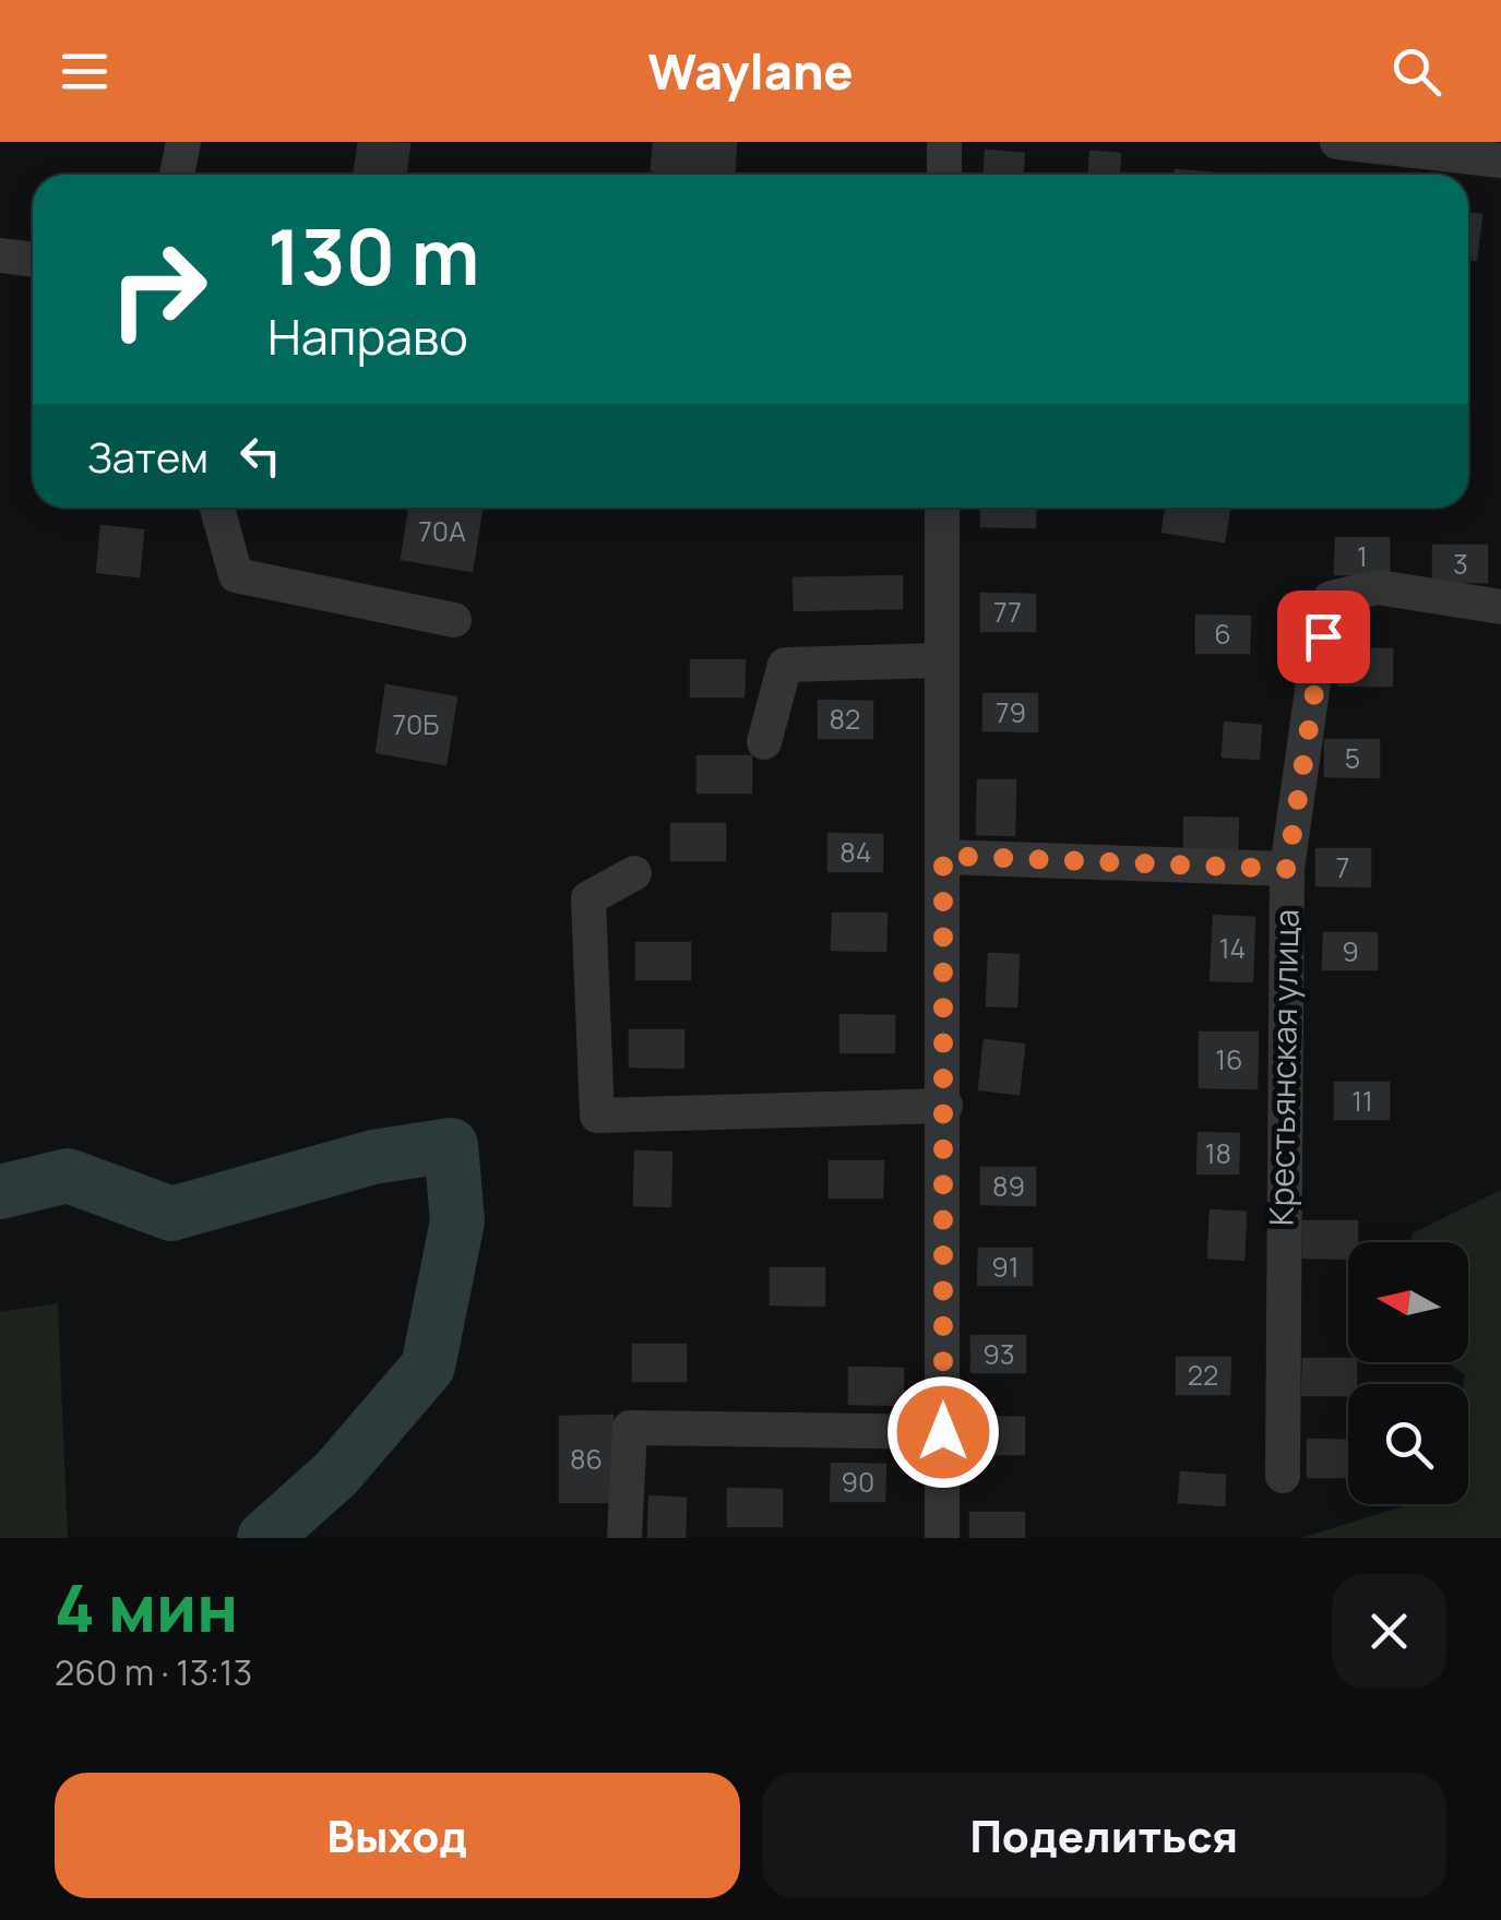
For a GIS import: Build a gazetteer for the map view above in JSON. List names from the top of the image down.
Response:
{
  "streets": {
    "street": ["Крестьянская улица"]
  },
  "house_numbers": [
    "70А",
    "1",
    "3",
    "77",
    "6",
    "79",
    "82",
    "70Б",
    "5",
    "84",
    "7",
    "14",
    "9",
    "16",
    "11",
    "18",
    "89",
    "91",
    "93",
    "22",
    "86",
    "90"
  ],
  "north": "left",
  "page": {
    "header": "Waylane",
    "turn": ["130 m", "Направо"],
    "then": "Затем",
    "heading": ["4 мин", "260 m · 13:13"],
    "buttons": ["Выход", "Поделиться"]
  }
}
